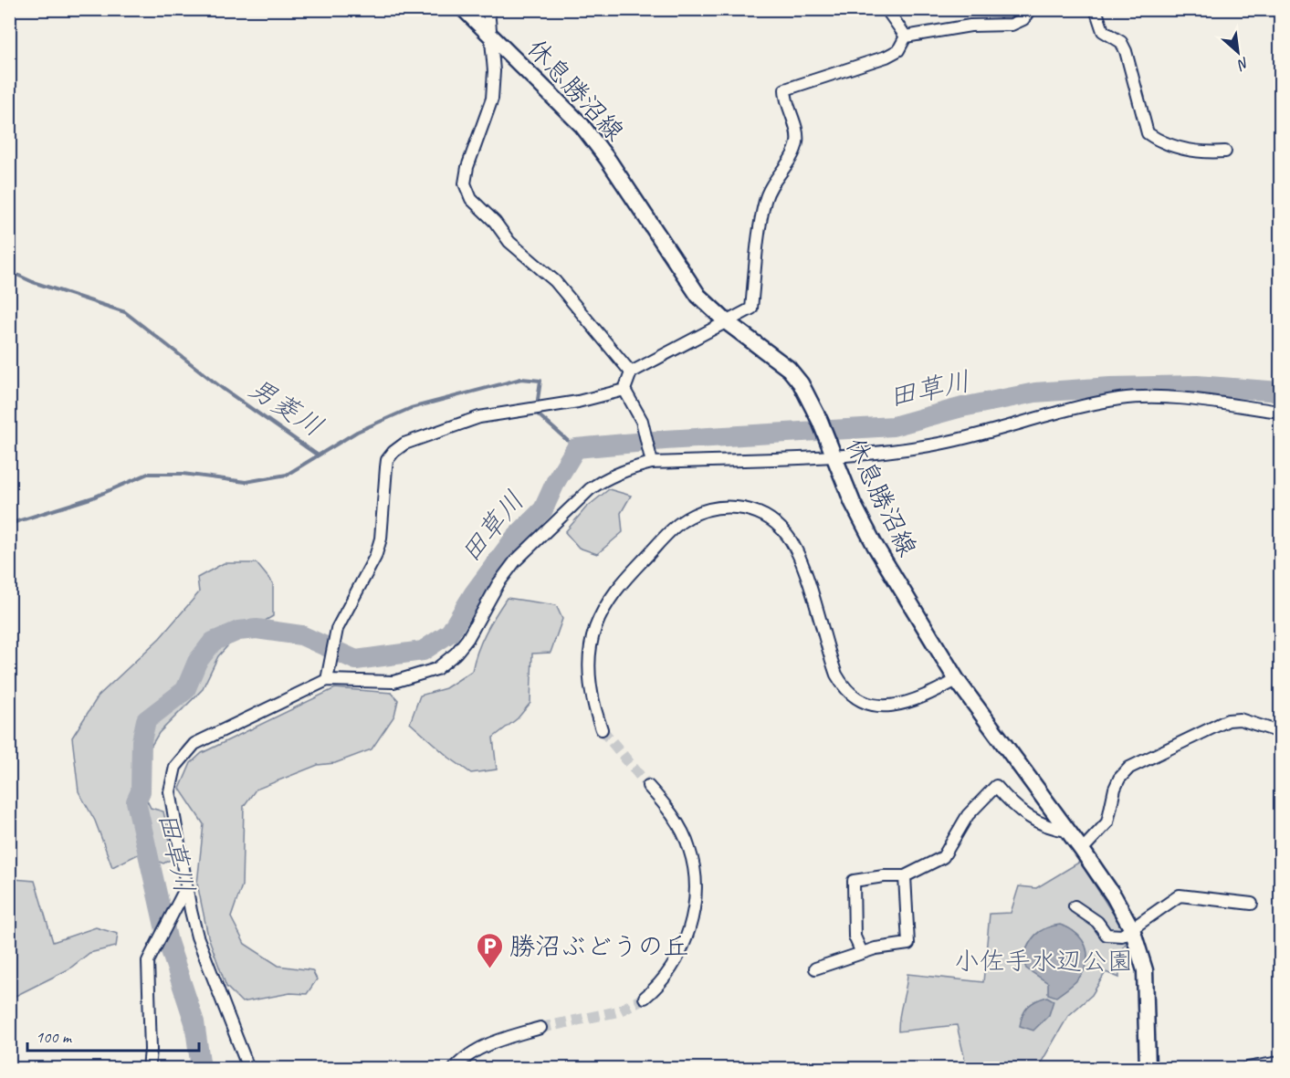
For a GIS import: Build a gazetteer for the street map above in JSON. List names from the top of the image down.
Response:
{
  "streets": {
    "main road": ["休息勝沼線"]
  },
  "water": ["田草川", "男菱川"],
  "parks": ["小佐手水辺公園"],
  "places": {
    "parking": ["勝沼ぶどうの丘"]
  },
  "scale_bar": "100 m",
  "north": "bottom right"
}
